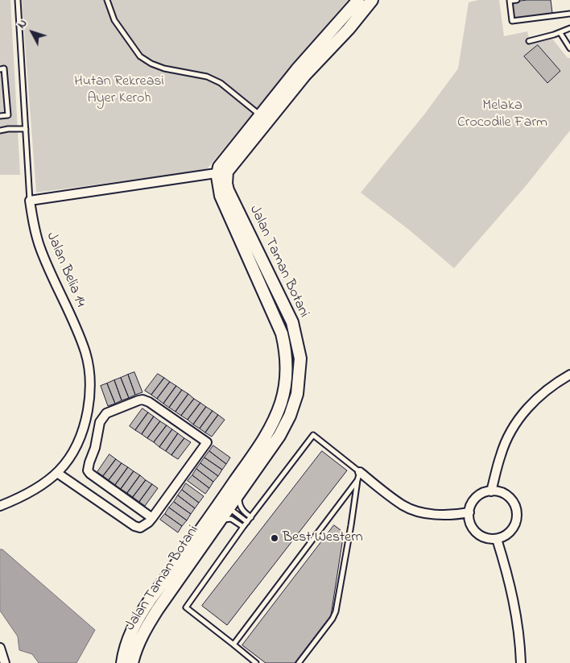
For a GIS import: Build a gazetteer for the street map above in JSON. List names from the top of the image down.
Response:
{
  "streets": {
    "street": ["Jalan Taman Botani", "Jalan Belia 14"]
  },
  "parks": ["Hutan Rekreasi Ayer Keroh", "Melaka Crocodile Farm"],
  "places": ["Best Western"],
  "north": "top left"
}
